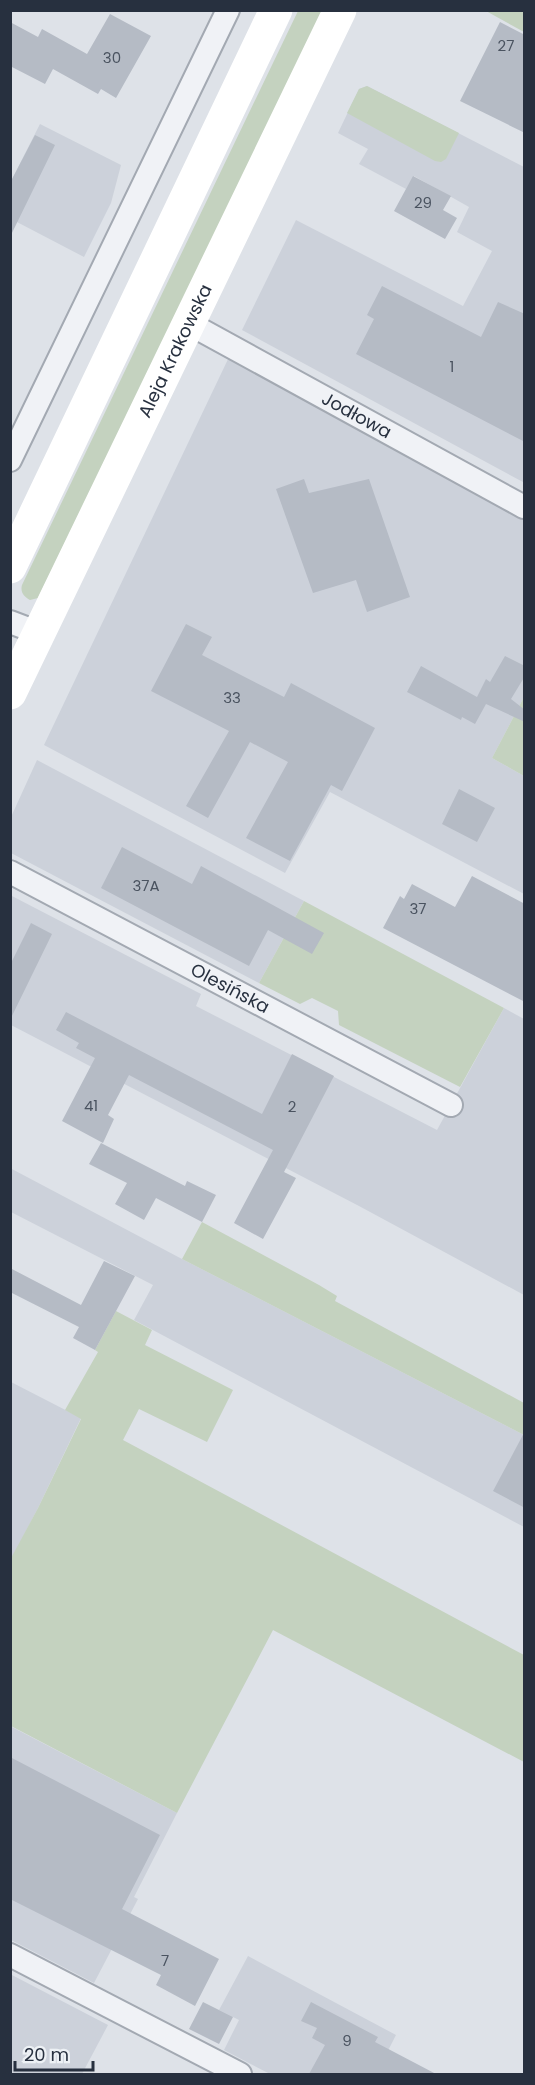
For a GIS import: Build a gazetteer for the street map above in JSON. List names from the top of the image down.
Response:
{
  "streets": {
    "main road": ["Aleja Krakowska"],
    "street": ["Jodłowa", "Olesińska"]
  },
  "crossings": [
    ["Aleja Krakowska", "Jodłowa"]
  ],
  "house_numbers": [
    "27",
    "30",
    "29",
    "1",
    "33",
    "37A",
    "37",
    "41",
    "2",
    "7",
    "9"
  ],
  "scale_bar": "20 m"
}
